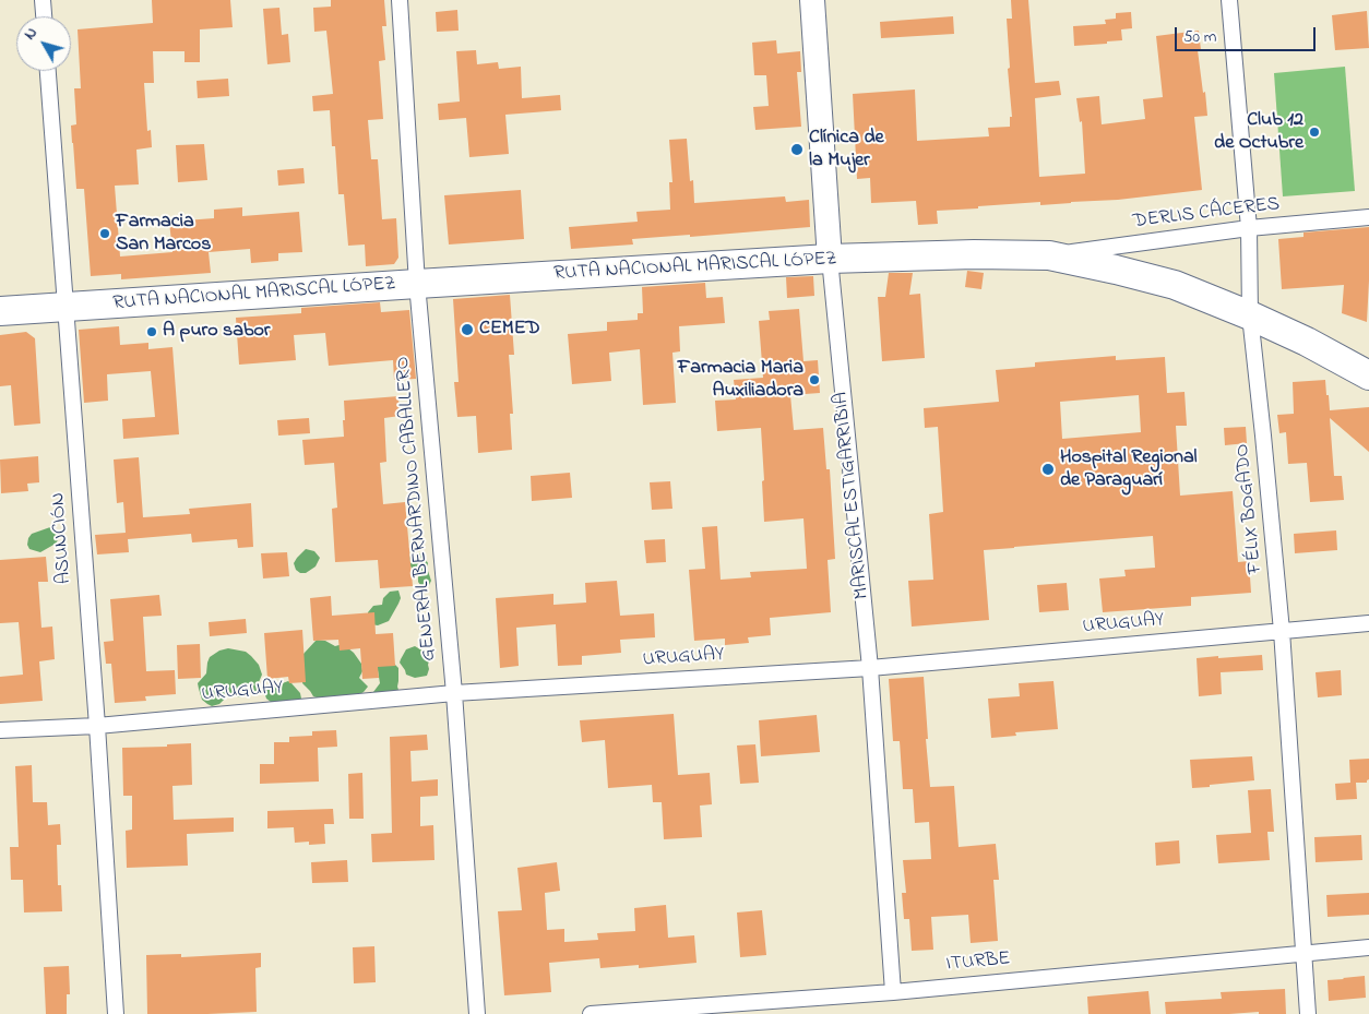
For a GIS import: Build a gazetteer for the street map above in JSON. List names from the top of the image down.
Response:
{
  "streets": {
    "highway": ["RUTA NACIONAL MARISCAL LÓPEZ"],
    "main road": ["MARISCAL ESTIGARRIBIA"],
    "street": [
      "DERLIS CÁCERES",
      "GENERAL BERNARDINO CABALLERO",
      "FÉLIX BOGADO",
      "ASUNCIÓN",
      "URUGUAY",
      "ITURBE"
    ]
  },
  "crossings": [
    ["DERLIS CÁCERES", "RUTA NACIONAL MARISCAL LÓPEZ"],
    ["DERLIS CÁCERES", "FÉLIX BOGADO"],
    ["RUTA NACIONAL MARISCAL LÓPEZ", "MARISCAL ESTIGARRIBIA"],
    ["RUTA NACIONAL MARISCAL LÓPEZ", "GENERAL BERNARDINO CABALLERO"],
    ["RUTA NACIONAL MARISCAL LÓPEZ", "FÉLIX BOGADO"],
    ["RUTA NACIONAL MARISCAL LÓPEZ", "ASUNCIÓN"],
    ["MARISCAL ESTIGARRIBIA", "URUGUAY"],
    ["MARISCAL ESTIGARRIBIA", "ITURBE"],
    ["GENERAL BERNARDINO CABALLERO", "URUGUAY"],
    ["FÉLIX BOGADO", "URUGUAY"],
    ["FÉLIX BOGADO", "ITURBE"],
    ["ASUNCIÓN", "URUGUAY"]
  ],
  "places": [
    "Club 12 de Octubre",
    "Clínica de la Mujer",
    "Farmacia San Marcos",
    "CEMED",
    "A puro sabor",
    "Farmacia Maria Auxiliadora",
    "Hospital Regional de Paraguarí"
  ],
  "scale_bar": "50 m",
  "north": "top left"
}
